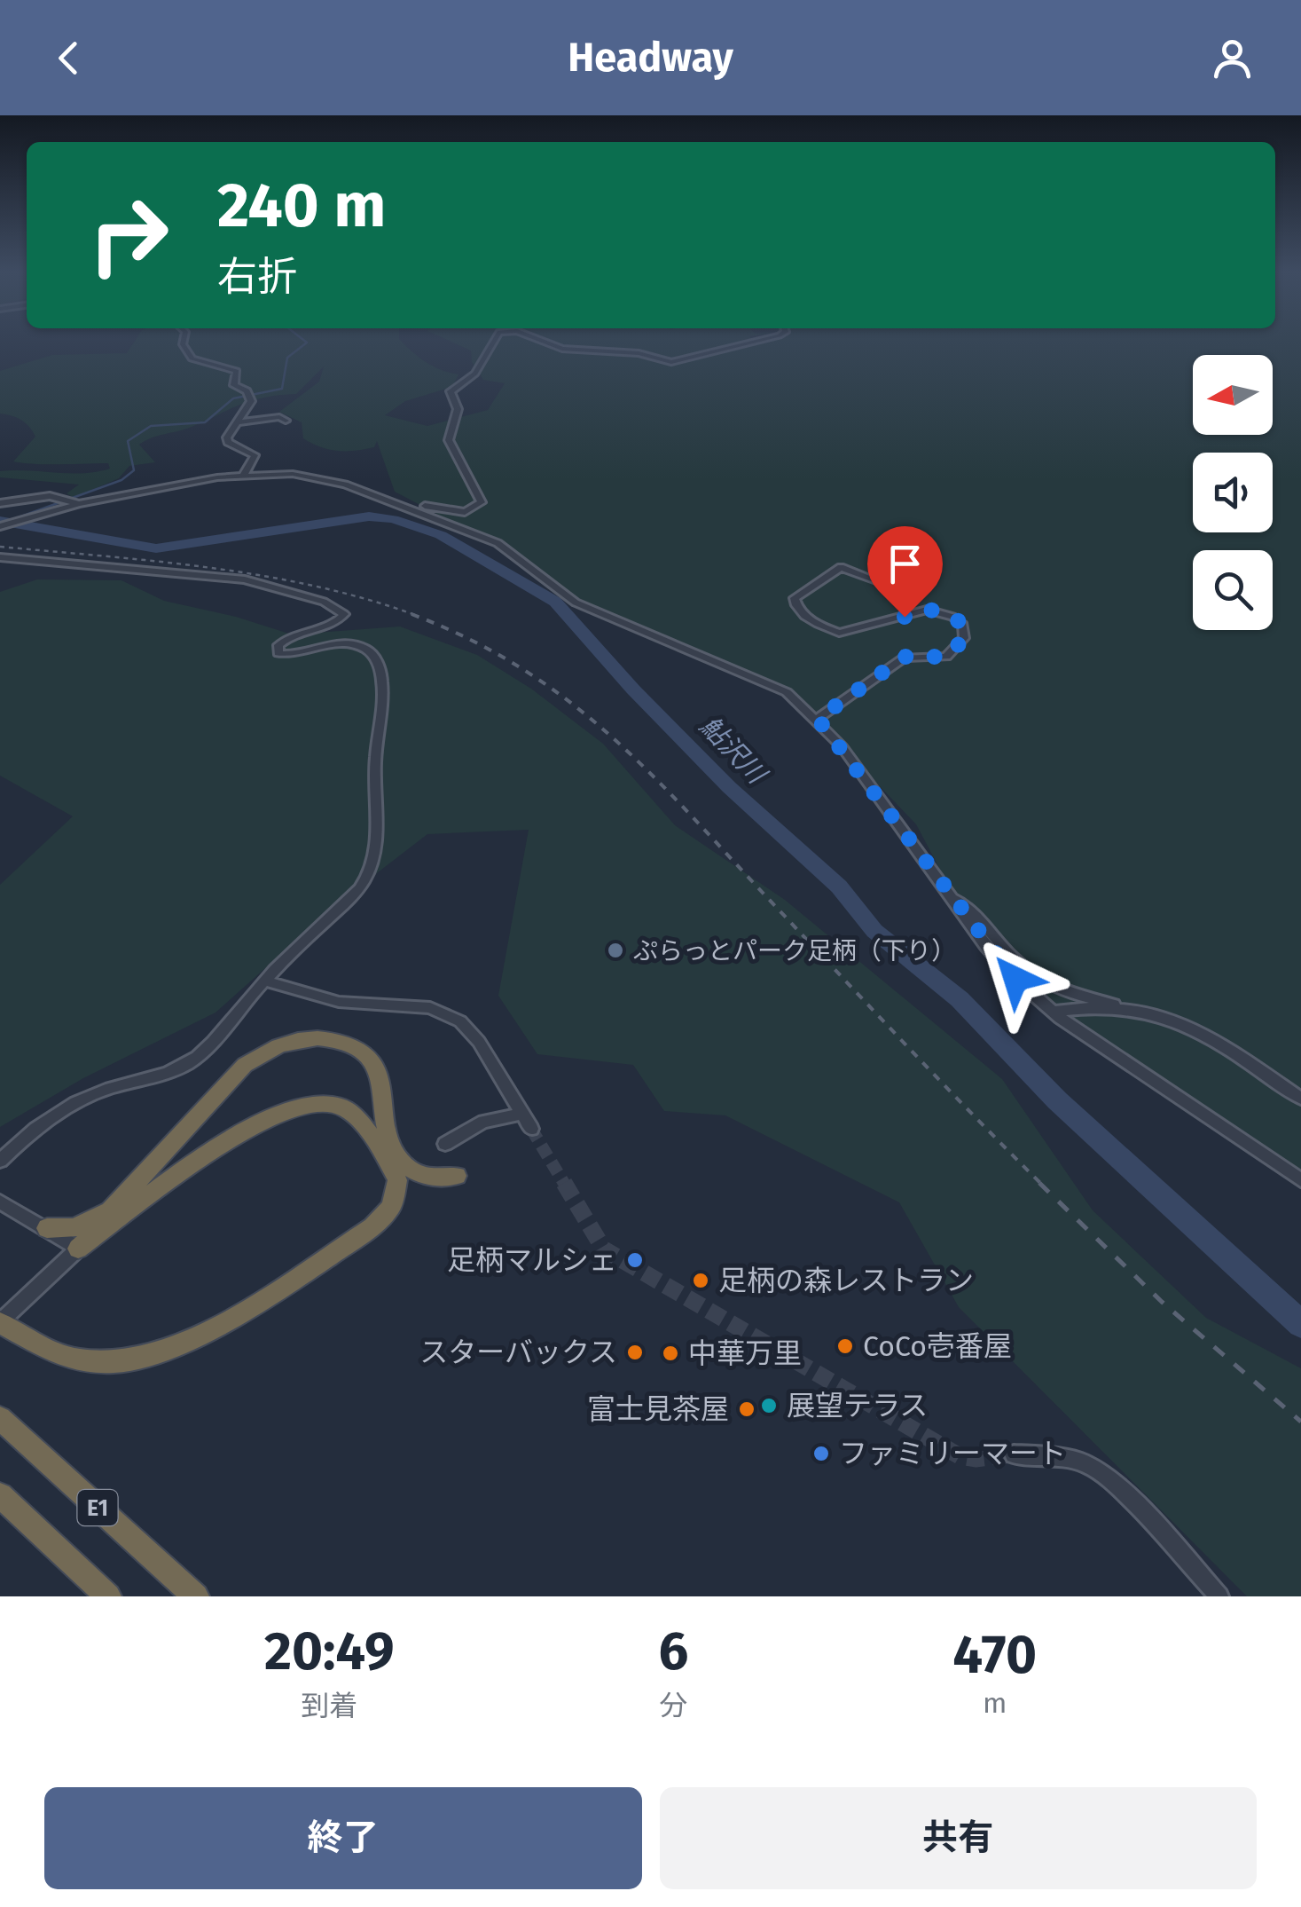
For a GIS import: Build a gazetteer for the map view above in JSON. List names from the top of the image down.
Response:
{
  "streets": {
    "highway": ["E1"]
  },
  "water": ["鮎沢川"],
  "places": [
    "ぷらっとパーク足柄（下り）",
    "足柄マルシェ",
    "足柄の森レストラン",
    "CoCo壱番屋",
    "スターバックス",
    "中華万里",
    "展望テラス",
    "富士見茶屋",
    "ファミリーマート"
  ],
  "north": "left",
  "page": {
    "header": "Headway",
    "turn": ["240 m", "右折"],
    "eta": [
      "20:49",
      "到着",
      "6",
      "分",
      "470",
      "m"
    ],
    "buttons": ["終了", "共有"]
  }
}
